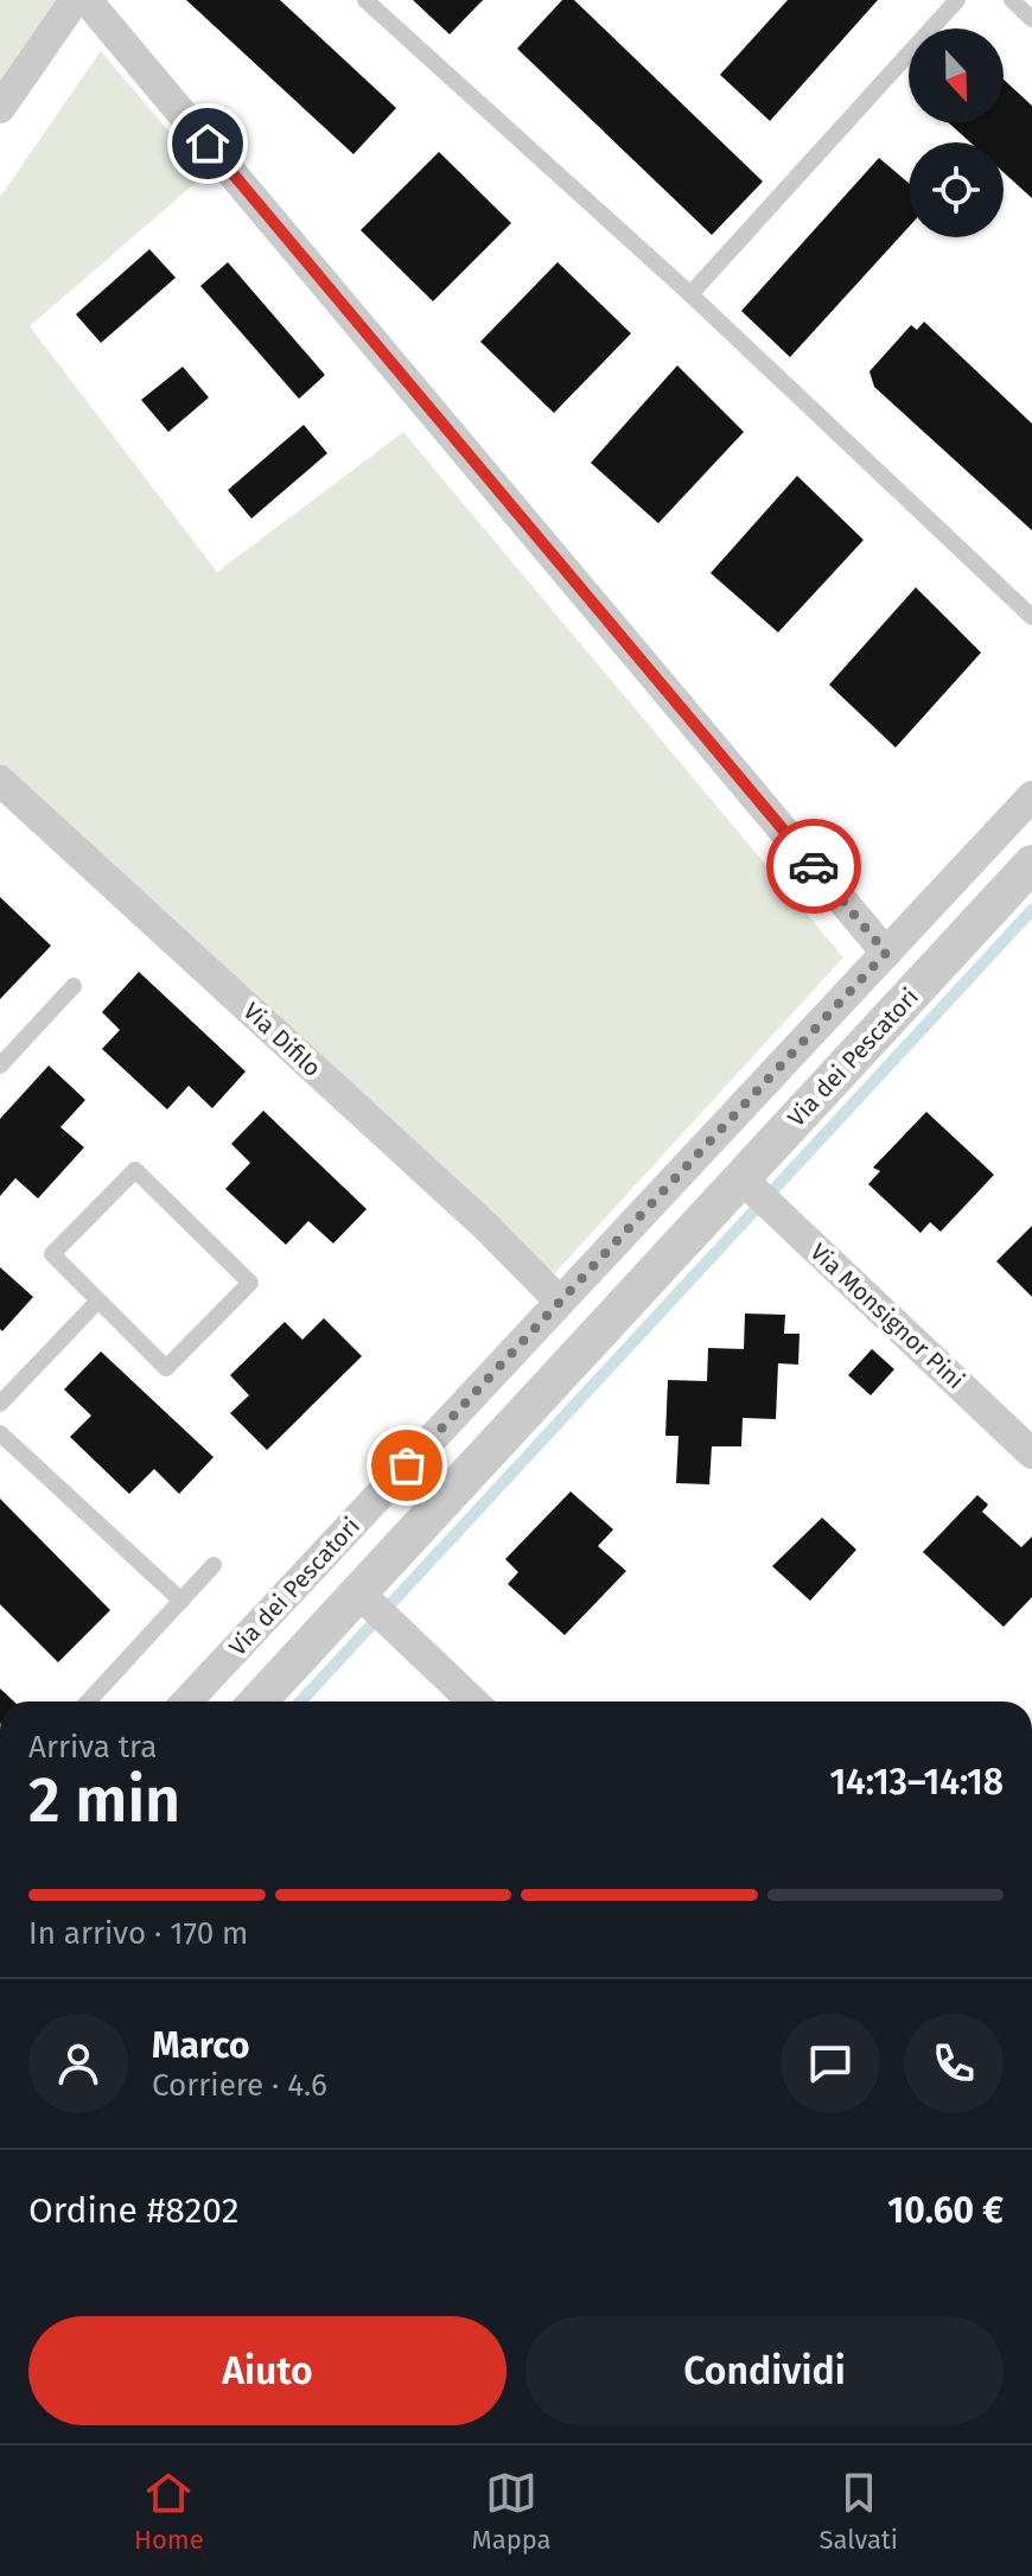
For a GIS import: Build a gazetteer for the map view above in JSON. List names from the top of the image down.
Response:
{
  "streets": {
    "street": ["Via Difilo", "Via dei Pescatori", "Via Monsignor Pini"]
  },
  "crossings": [
    ["Via Difilo", "Via dei Pescatori"],
    ["Via dei Pescatori", "Via Monsignor Pini"]
  ],
  "north": "bottom",
  "page": {
    "heading": ["2 min", "Arriva tra", "14:13–14:18"],
    "panel": [
      "Marco",
      "Corriere · 4.6",
      "Ordine #8202",
      "10.60 €"
    ],
    "bar": "In arrivo · 170 m",
    "buttons": ["Aiuto", "Condividi"],
    "tabs": ["Home", "Mappa", "Salvati"]
  }
}
